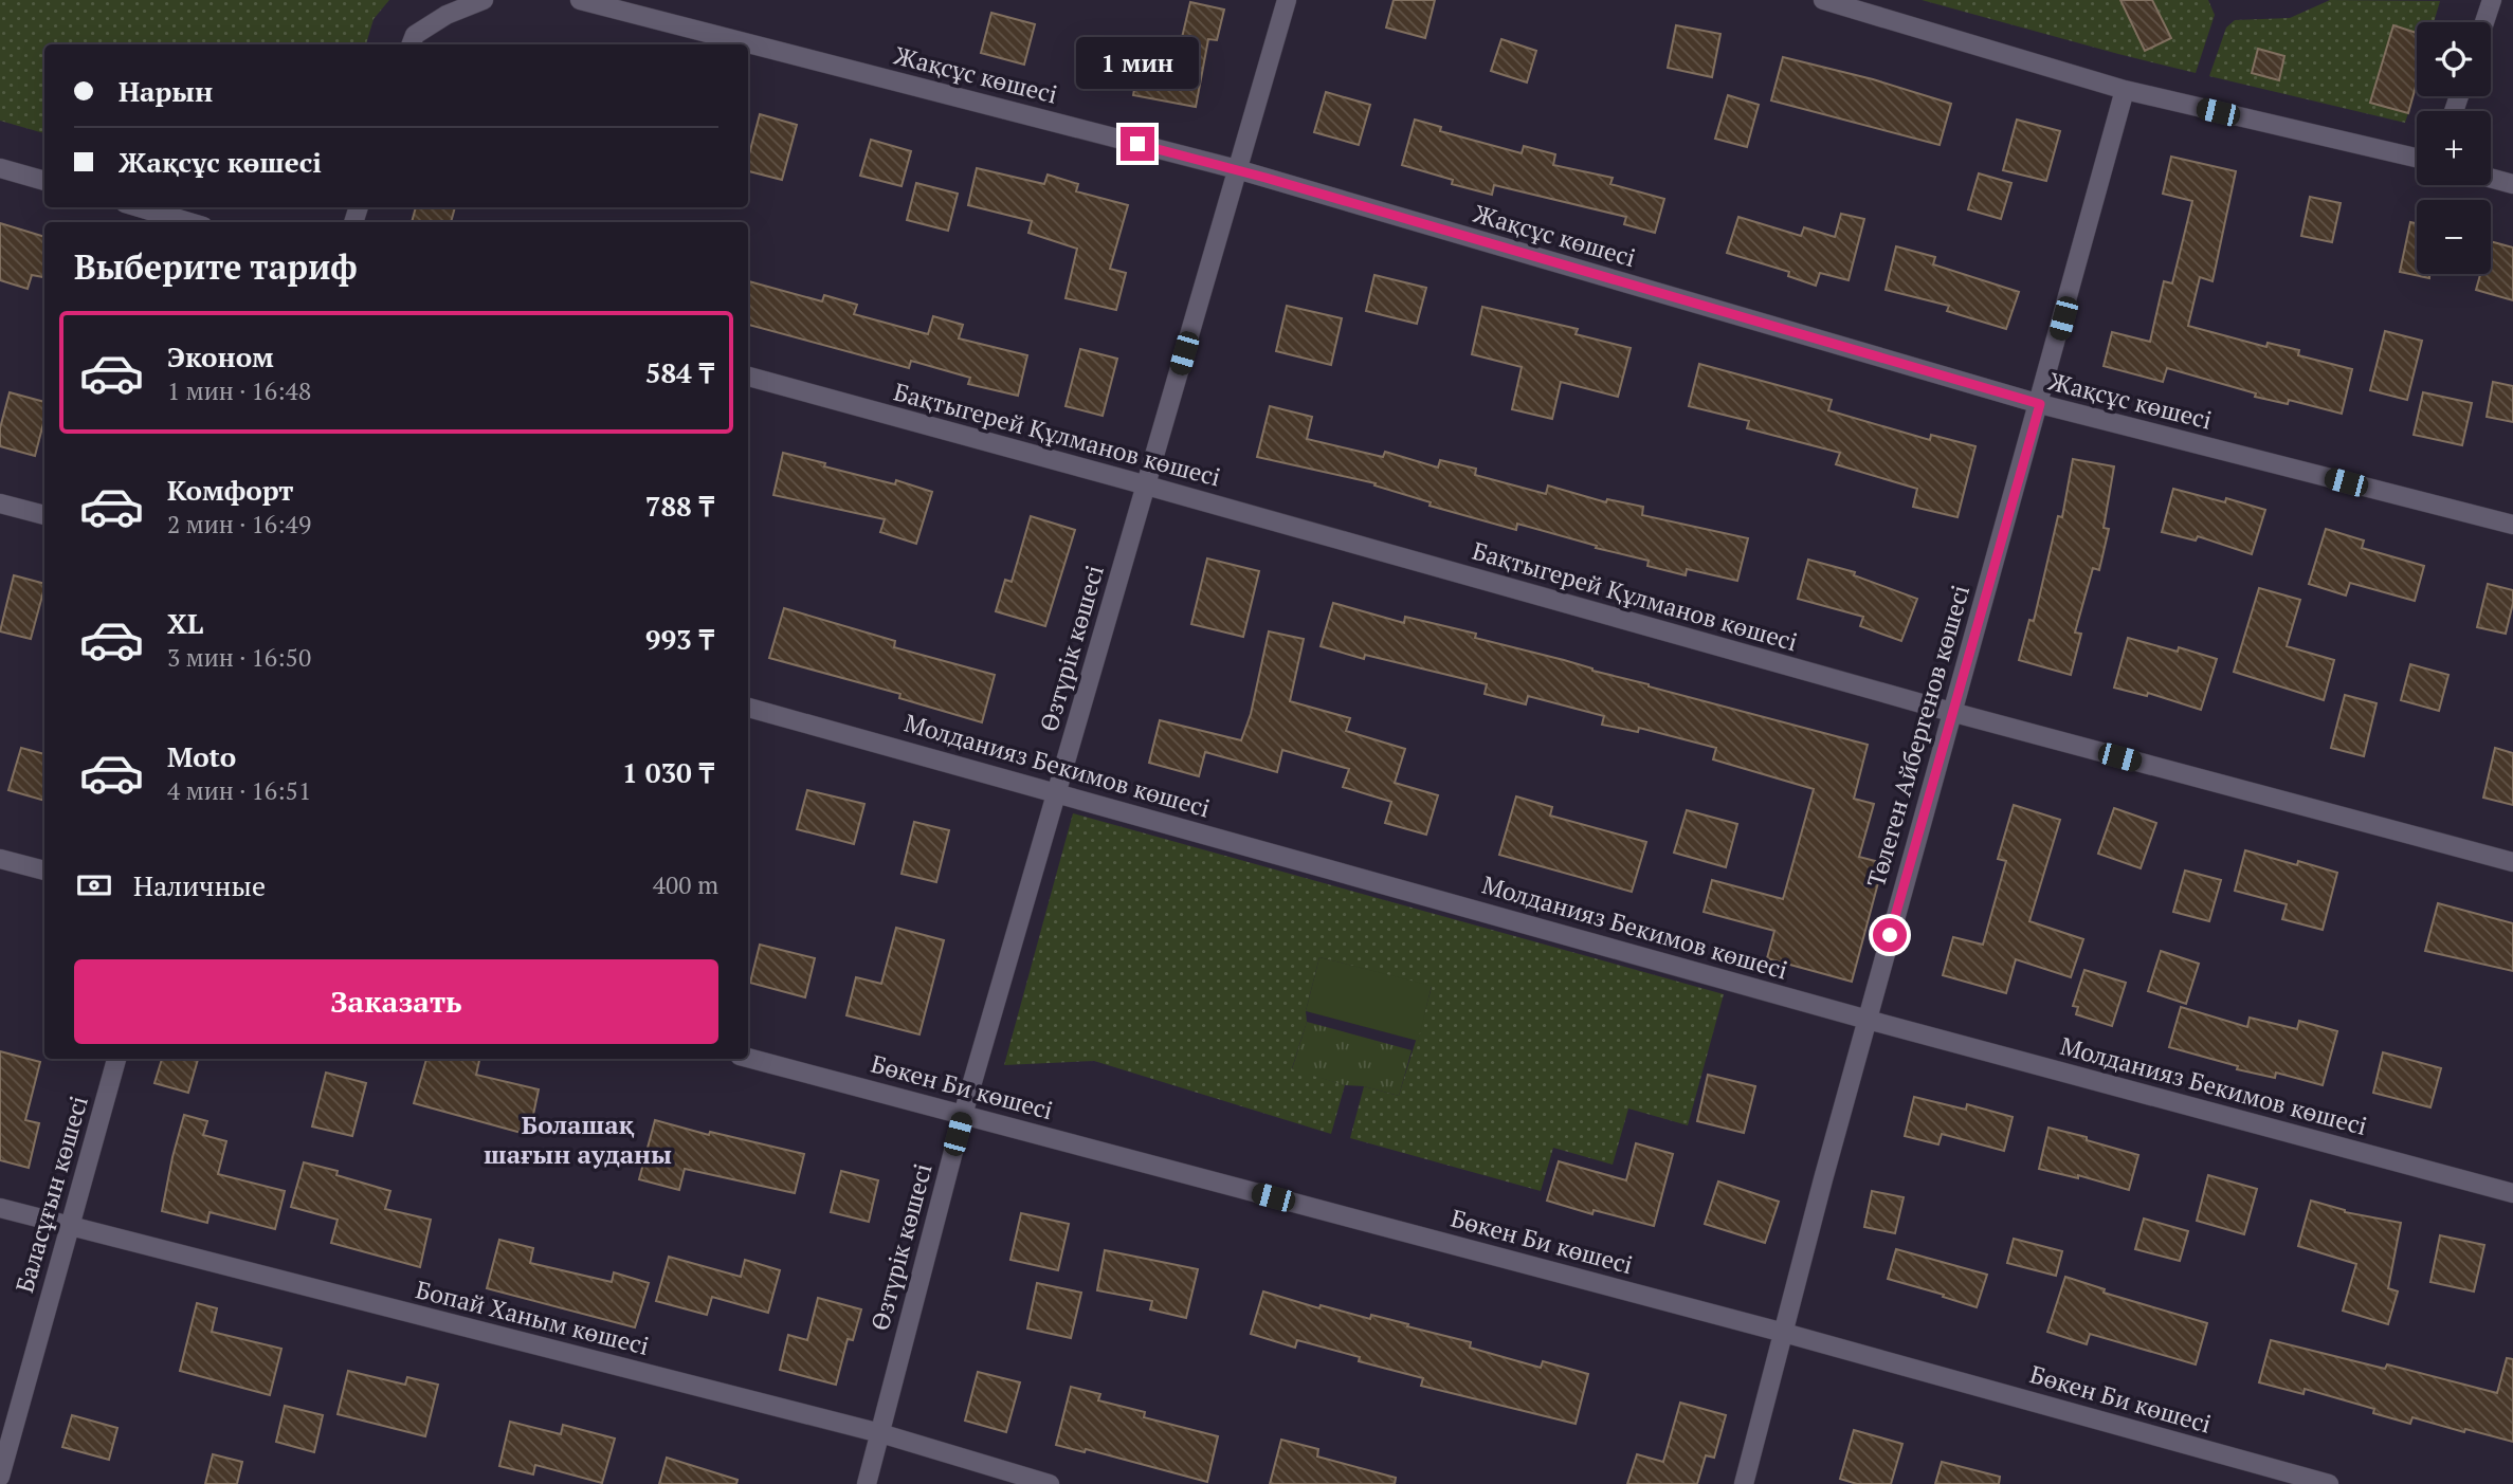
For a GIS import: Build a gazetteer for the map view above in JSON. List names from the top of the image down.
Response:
{
  "streets": {
    "street": [
      "Жақсұс көшесі",
      "Бақтыгерей Құлманов көшесі",
      "Өзтүрік көшесі",
      "Төлеген Айбергенов көшесі",
      "Молданияз Бекимов көшесі",
      "Бөкен Би көшесі",
      "Баласұғын көшесі",
      "Бопай Ханым көшесі"
    ]
  },
  "crossings": [
    ["Жақсұс көшесі", "Өзтүрік көшесі"],
    ["Жақсұс көшесі", "Төлеген Айбергенов көшесі"],
    ["Бақтыгерей Құлманов көшесі", "Өзтүрік көшесі"],
    ["Бақтыгерей Құлманов көшесі", "Төлеген Айбергенов көшесі"],
    ["Өзтүрік көшесі", "Молданияз Бекимов көшесі"],
    ["Өзтүрік көшесі", "Бөкен Би көшесі"],
    ["Өзтүрік көшесі", "Бопай Ханым көшесі"],
    ["Төлеген Айбергенов көшесі", "Молданияз Бекимов көшесі"],
    ["Төлеген Айбергенов көшесі", "Бөкен Би көшесі"],
    ["Баласұғын көшесі", "Бопай Ханым көшесі"]
  ],
  "districts": ["Болашақ шағын ауданы"],
  "page": {
    "map_buttons": ["+", "−"],
    "bubble": "1 мин",
    "banner": ["Нарын", "Жақсұс көшесі"],
    "heading": "Выберите тариф",
    "list": [
      {
        "name": "Эконом",
        "note": "1 мин · 16:48",
        "value": "584 ₸"
      },
      {
        "name": "Комфорт",
        "note": "2 мин · 16:49",
        "value": "788 ₸"
      },
      {
        "name": "XL",
        "note": "3 мин · 16:50",
        "value": "993 ₸"
      },
      {
        "name": "Moto",
        "note": "4 мин · 16:51",
        "value": "1 030 ₸"
      }
    ],
    "pay": ["Наличные", "400 m"],
    "buttons": "Заказать"
  }
}
